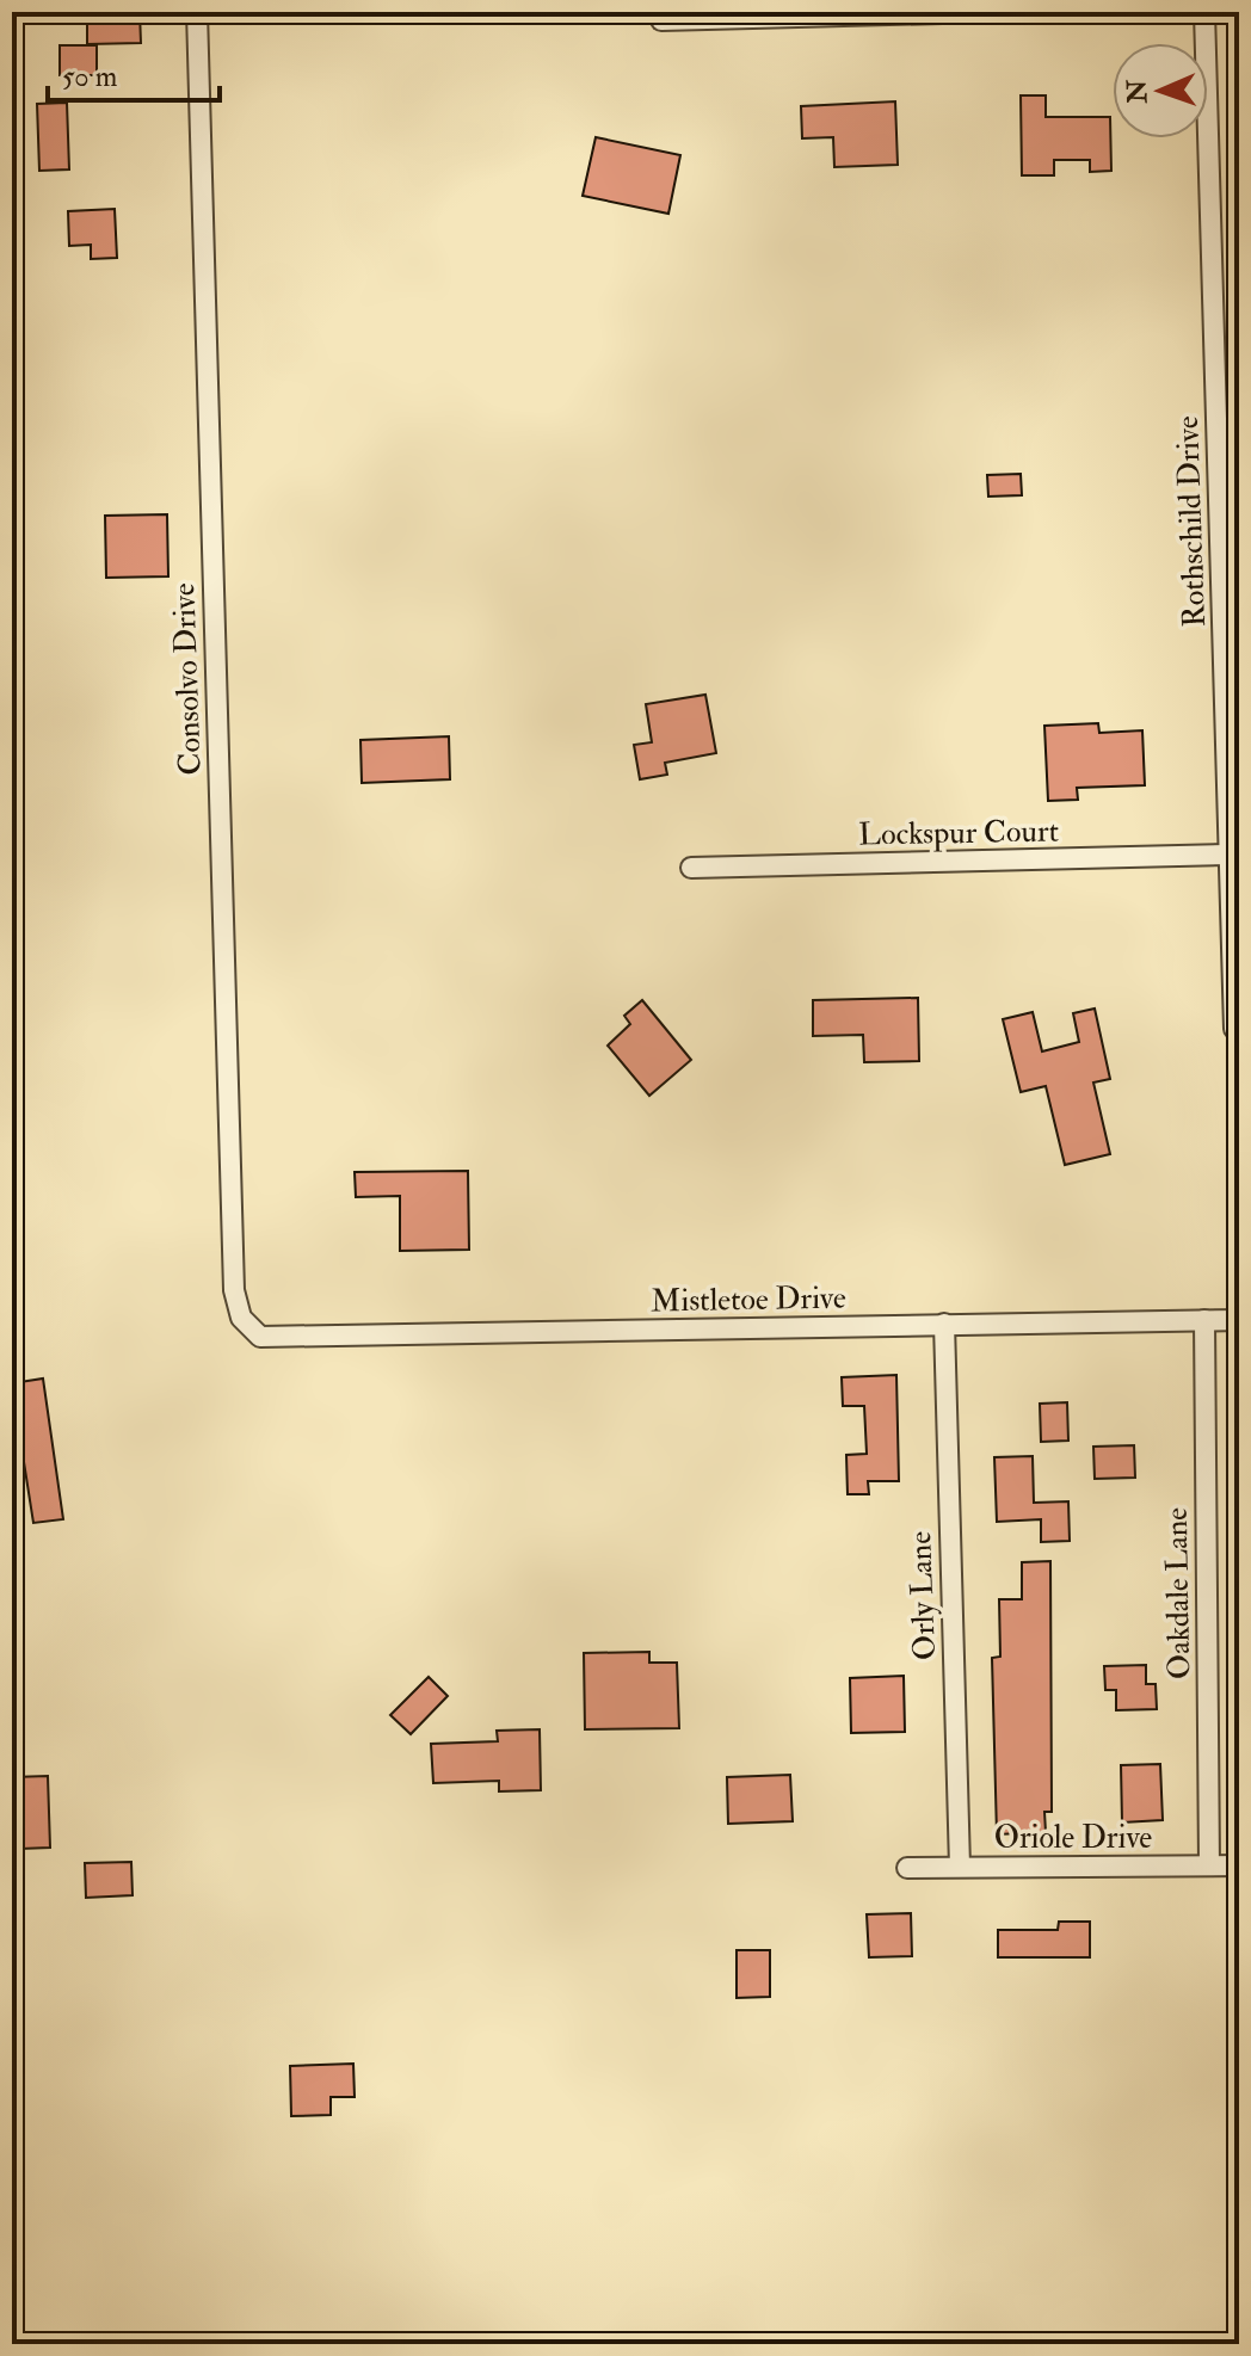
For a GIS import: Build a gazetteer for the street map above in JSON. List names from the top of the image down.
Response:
{
  "streets": {
    "street": [
      "Rothschild Drive",
      "Consolvo Drive",
      "Lockspur Court",
      "Mistletoe Drive",
      "Oakdale Lane",
      "Orly Lane",
      "Oriole Drive"
    ]
  },
  "crossings": [
    ["Rothschild Drive", "Lockspur Court"],
    ["Consolvo Drive", "Mistletoe Drive"],
    ["Mistletoe Drive", "Oakdale Lane"],
    ["Mistletoe Drive", "Orly Lane"],
    ["Oakdale Lane", "Oriole Drive"],
    ["Orly Lane", "Oriole Drive"]
  ],
  "scale_bar": "50 m",
  "north": "left"
}
